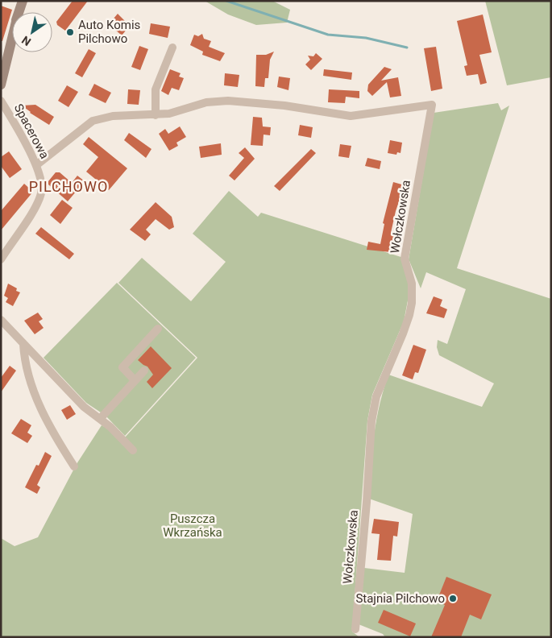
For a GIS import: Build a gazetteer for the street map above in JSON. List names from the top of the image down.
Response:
{
  "streets": {
    "street": ["Spacerowa", "Wołczkowska"]
  },
  "crossings": [
    ["Spacerowa", "Wołczkowska"]
  ],
  "districts": ["PILCHOWO"],
  "parks": ["Puszcza Wkrzańska"],
  "places": ["Auto Komis Pilchowo", "Stajnia Pilchowo"],
  "north": "bottom left"
}
